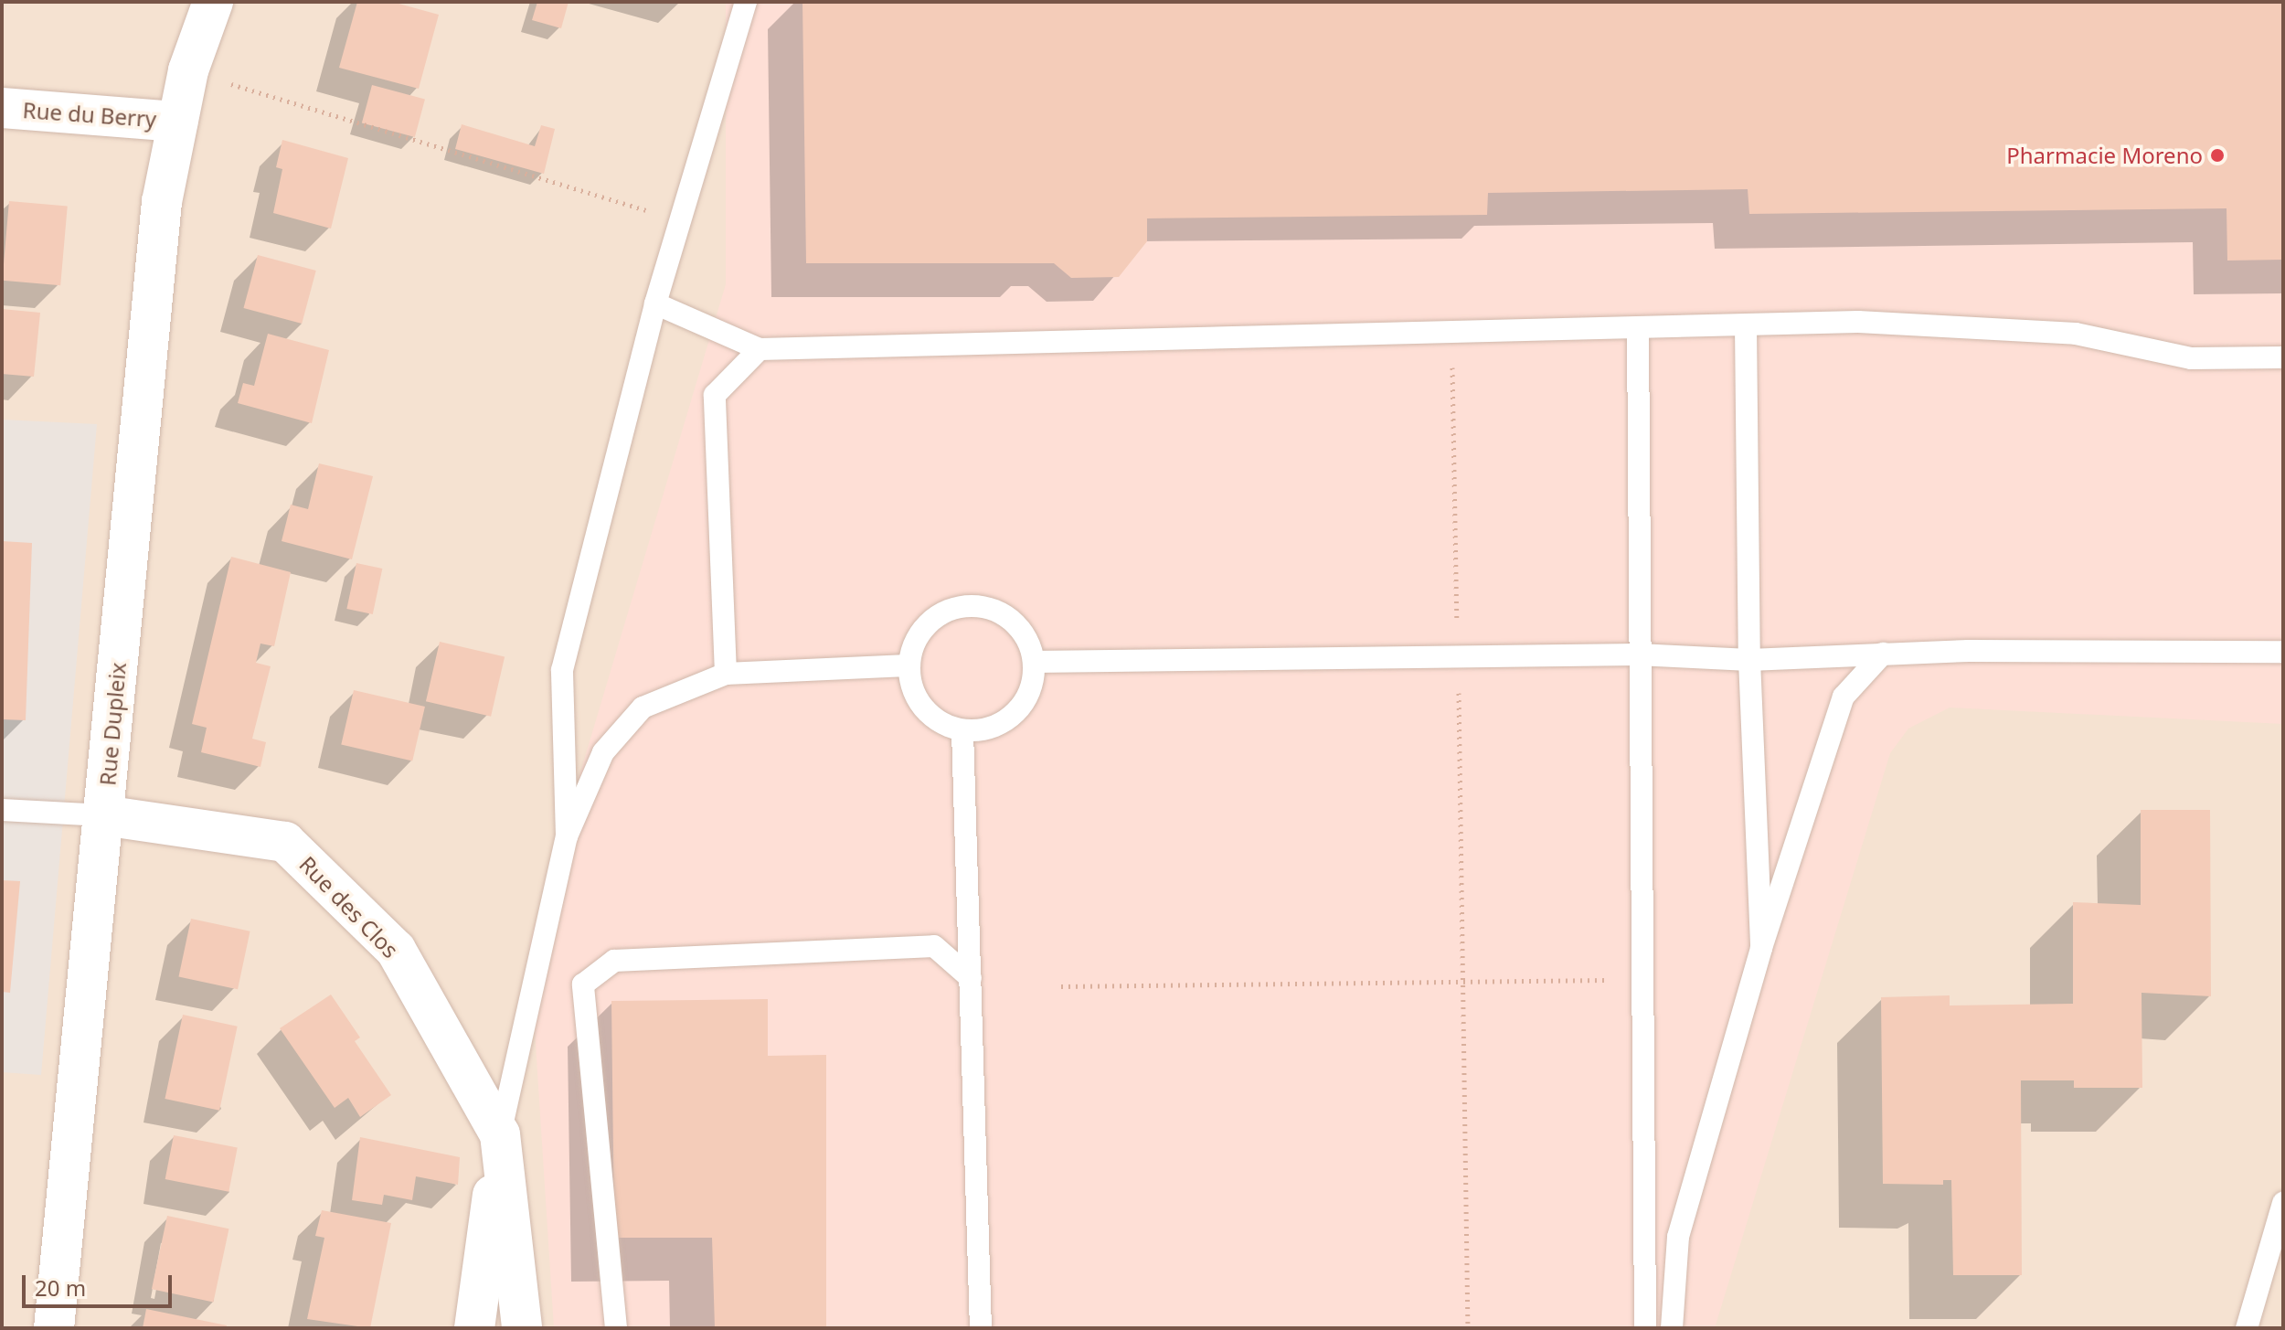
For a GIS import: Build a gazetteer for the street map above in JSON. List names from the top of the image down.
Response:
{
  "streets": {
    "street": ["Rue du Berry", "Rue Dupleix", "Rue des Clos"]
  },
  "crossings": [
    ["Rue du Berry", "Rue Dupleix"],
    ["Rue Dupleix", "Rue des Clos"]
  ],
  "places": ["Pharmacie Moreno"],
  "scale_bar": "20 m"
}
